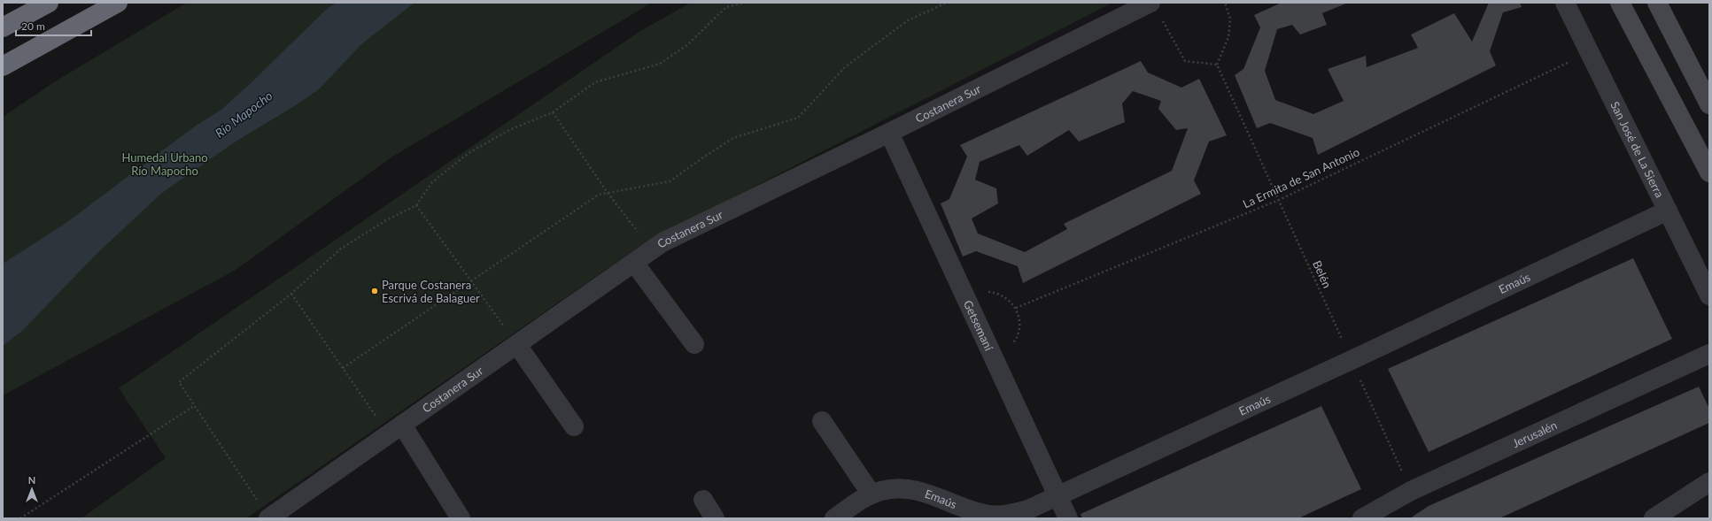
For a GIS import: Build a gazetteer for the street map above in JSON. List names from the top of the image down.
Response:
{
  "streets": {
    "street": [
      "Costanera Sur",
      "San José de La Sierra",
      "Emaús",
      "Getsemaní",
      "Jerusalén"
    ],
    "path": ["La Ermita de San Antonio", "Belén"]
  },
  "crossings": [
    ["Costanera Sur", "Getsemaní"],
    ["San José de La Sierra", "La Ermita de San Antonio"],
    ["San José de La Sierra", "Emaús"],
    ["La Ermita de San Antonio", "Belén"],
    ["Belén", "Emaús"],
    ["Belén", "Jerusalén"],
    ["Emaús", "Getsemaní"]
  ],
  "water": ["Río Mapocho"],
  "parks": ["Humedal Urbano Río Mapocho"],
  "places": ["Parque Costanera Escrivá de Balaguer"],
  "scale_bar": "20 m",
  "north": "top"
}
